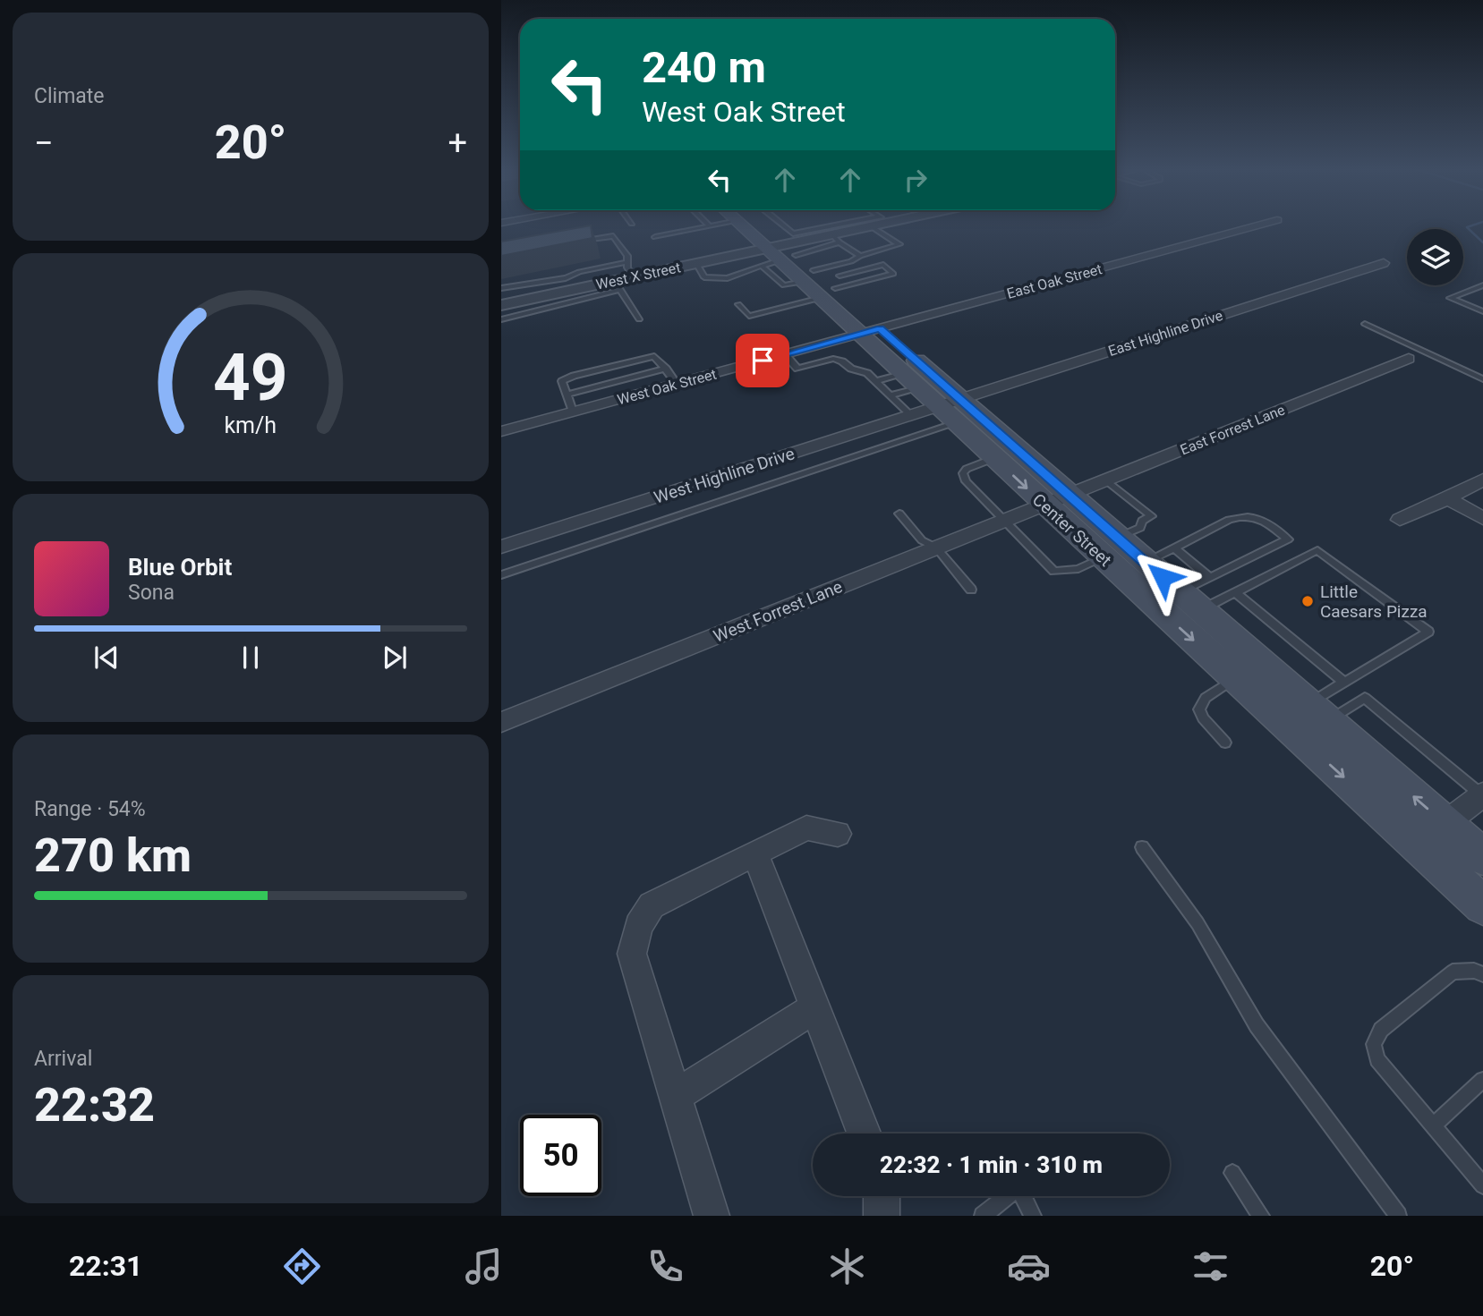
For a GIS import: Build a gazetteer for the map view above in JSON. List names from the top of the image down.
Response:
{
  "streets": {
    "main road": ["Center Street"],
    "street": [
      "West X Street",
      "East Oak Street",
      "East Highline Drive",
      "West Oak Street",
      "East Forrest Lane",
      "West Highline Drive",
      "West Forrest Lane"
    ]
  },
  "crossings": [
    ["West X Street", "Center Street"],
    ["East Oak Street", "West Oak Street"],
    ["East Oak Street", "Center Street"],
    ["East Highline Drive", "West Highline Drive"],
    ["East Highline Drive", "Center Street"],
    ["West Oak Street", "Center Street"],
    ["East Forrest Lane", "Center Street"],
    ["East Forrest Lane", "West Forrest Lane"],
    ["West Highline Drive", "Center Street"],
    ["Center Street", "West Forrest Lane"]
  ],
  "places": ["Little Caesars Pizza"],
  "page": {
    "tile": [
      "Climate",
      ["Range · 54%", "270 km"],
      ["Arrival", "22:32"]
    ],
    "turn": ["240 m", "West Oak Street"],
    "heat": ["−", "20°", "+"],
    "song": ["Blue Orbit", "Sona"],
    "limit": "50",
    "trip": "22:32 · 1 min · 310 m",
    "tabs": ["22:31", "20°"],
    "gauge": ["49", "km/h"]
  }
}
